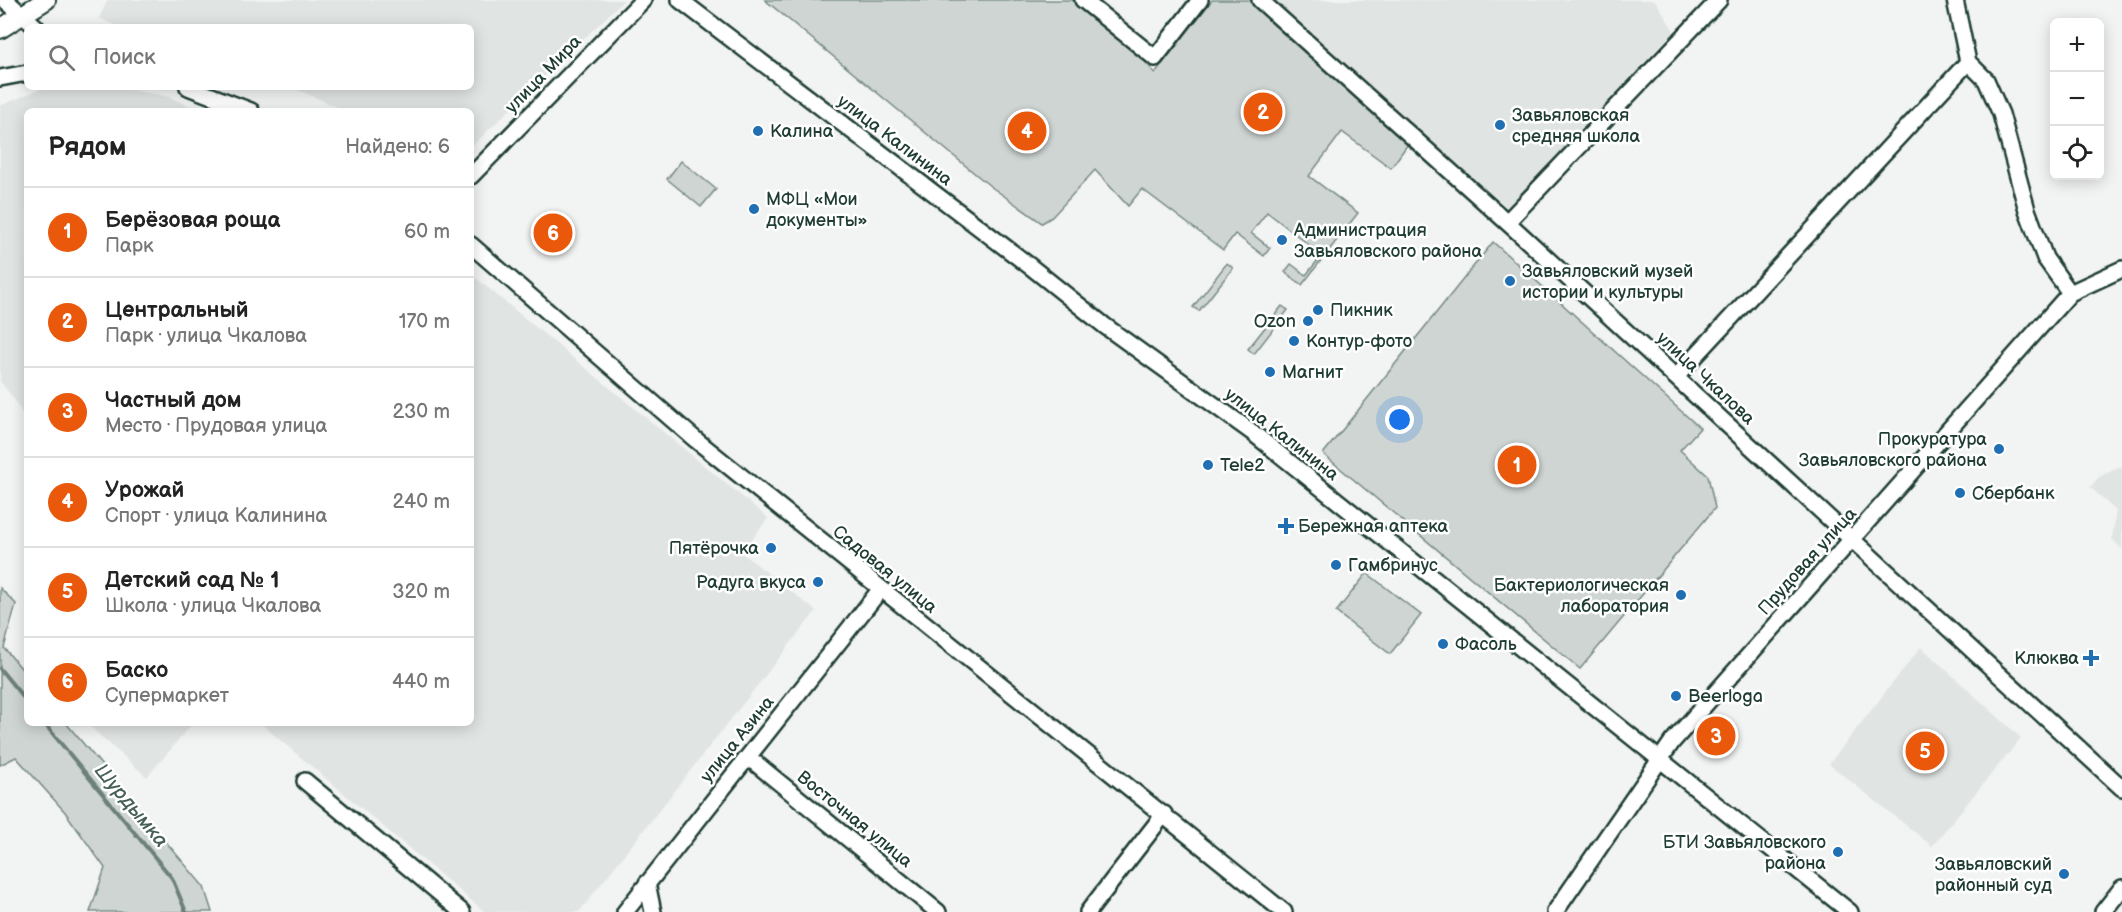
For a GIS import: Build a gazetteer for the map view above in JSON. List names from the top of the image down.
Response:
{
  "streets": {
    "street": [
      "улица Мира",
      "улица Калинина",
      "улица Чкалова",
      "Прудовая улица",
      "Садовая улица",
      "улица Азина",
      "Восточная улица"
    ]
  },
  "crossings": [
    ["улица Калинина", "Прудовая улица"],
    ["улица Чкалова", "Прудовая улица"],
    ["Садовая улица", "улица Азина"],
    ["улица Азина", "Восточная улица"]
  ],
  "water": ["Шурдымка"],
  "places": {
    "other": [
      "Завьяловская средняя школа",
      "Калина",
      "МФЦ «Мои документы»",
      "Администрация Завьяловского района",
      "Завьяловский музей истории и культуры",
      "Пикник",
      "Ozon",
      "Контур-фото",
      "Магнит",
      "Прокуратура Завьяловского района",
      "Tele2",
      "Сбербанк",
      "Пятёрочка",
      "Гамбринус",
      "Радуга вкуса",
      "Бактериологическая лаборатория",
      "Фасоль",
      "Beerloga",
      "БТИ Завьяловского района",
      "Завьяловский районный суд"
    ],
    "health": ["Бережная аптека", "Клюква"]
  },
  "page": {
    "map_buttons": ["+", "−"],
    "search": "Поиск",
    "pins": [
      "2",
      "4",
      "6",
      "1",
      "3",
      "5"
    ],
    "heading": ["Рядом", "Найдено: 6"],
    "list": [
      {
        "mark": "1",
        "name": "Берёзовая роща",
        "note": "Парк",
        "value": "60 m"
      },
      {
        "mark": "2",
        "name": "Центральный",
        "note": "Парк · улица Чкалова",
        "value": "170 m"
      },
      {
        "mark": "3",
        "name": "Частный дом",
        "note": "Место · Прудовая улица",
        "value": "230 m"
      },
      {
        "mark": "4",
        "name": "Урожай",
        "note": "Спорт · улица Калинина",
        "value": "240 m"
      },
      {
        "mark": "5",
        "name": "Детский сад № 1",
        "note": "Школа · улица Чкалова",
        "value": "320 m"
      },
      {
        "mark": "6",
        "name": "Баско",
        "note": "Супермаркет",
        "value": "440 m"
      }
    ]
  }
}
